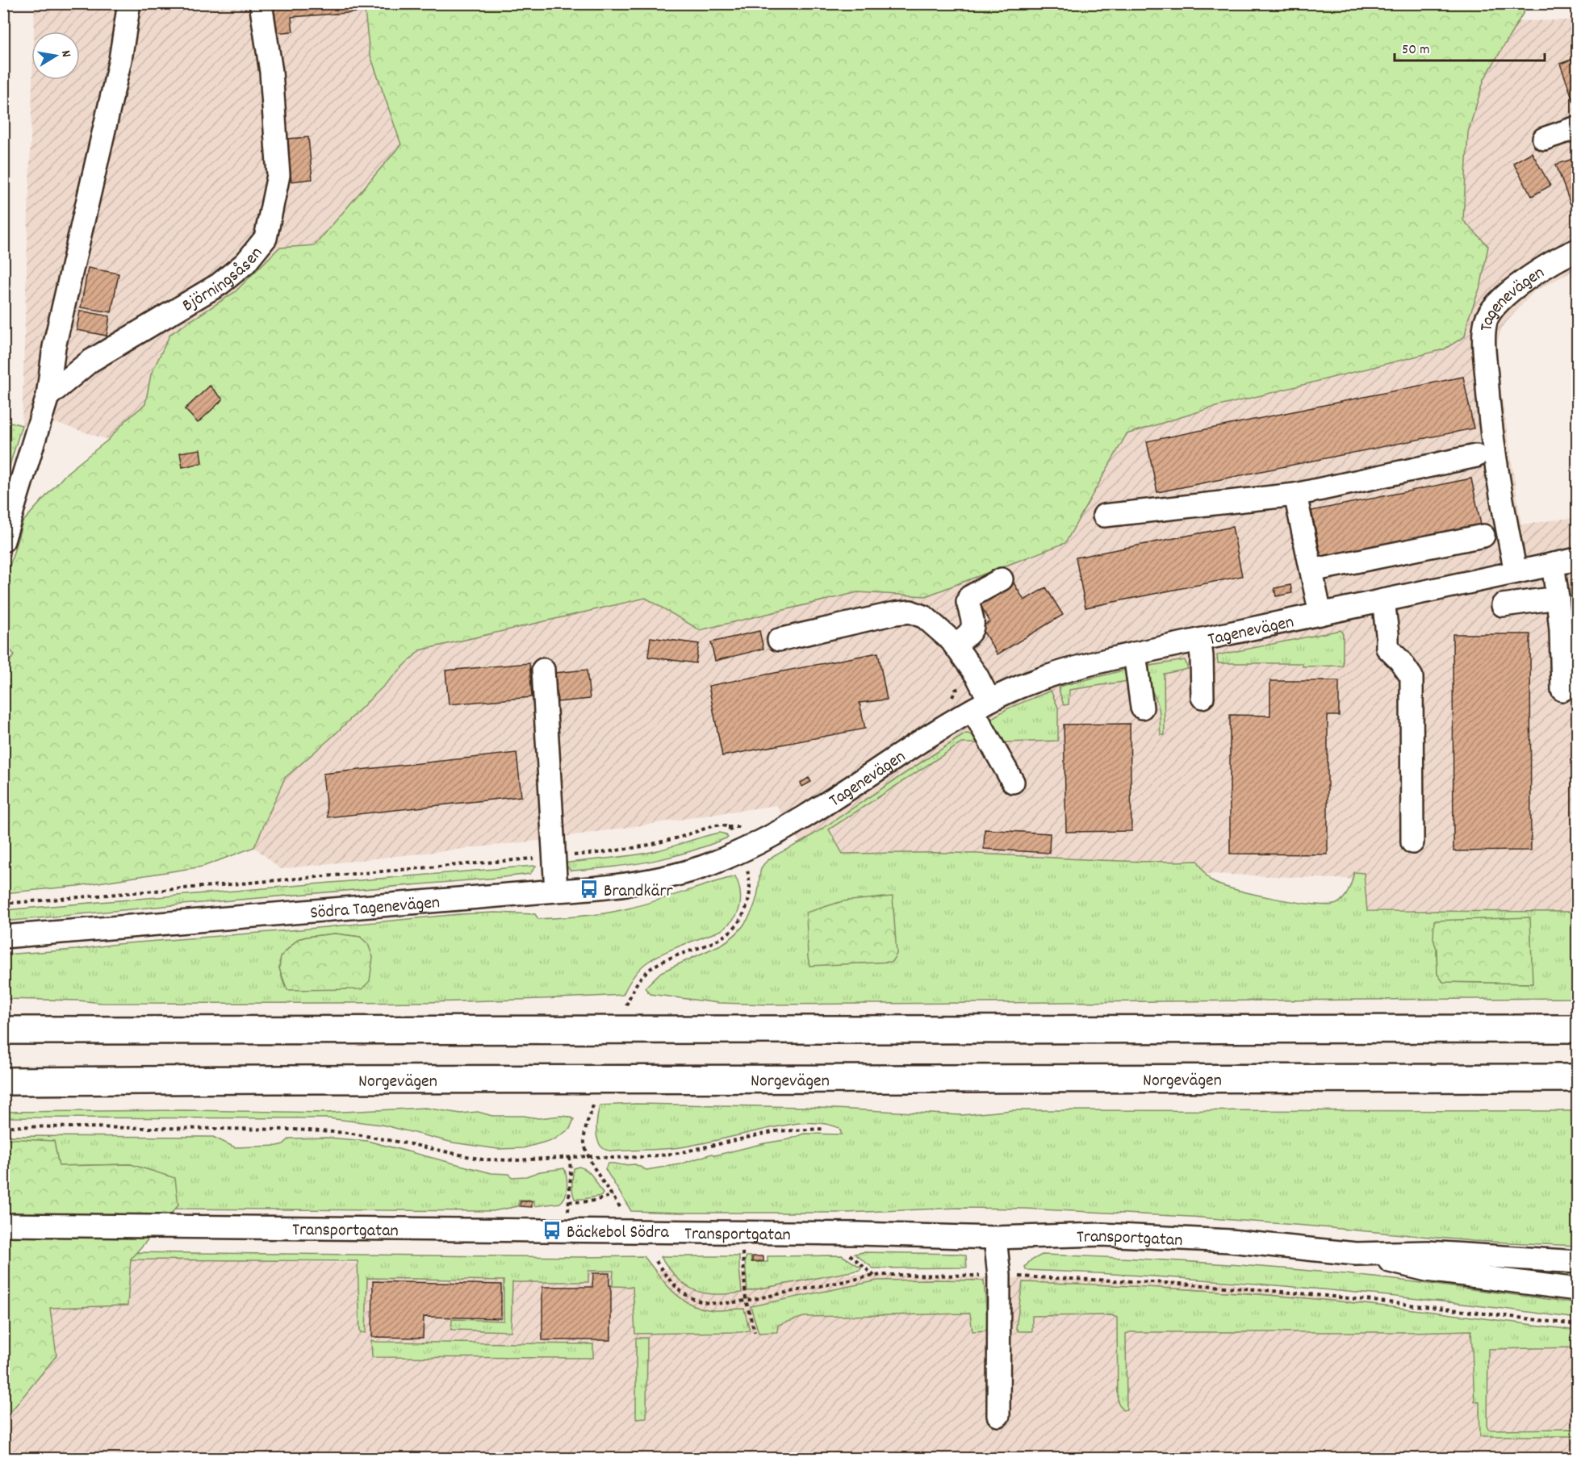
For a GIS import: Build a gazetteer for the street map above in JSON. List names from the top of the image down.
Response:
{
  "streets": {
    "highway": ["Norgevägen"],
    "street": [
      "Björningsåsen",
      "Tagenevägen",
      "Södra Tagenevägen",
      "Transportgatan"
    ]
  },
  "crossings": [
    ["Tagenevägen", "Södra Tagenevägen"]
  ],
  "places": {
    "bus stop": ["Brandkärr", "Bäckebol Södra"]
  },
  "scale_bar": "50 m",
  "north": "right"
}
